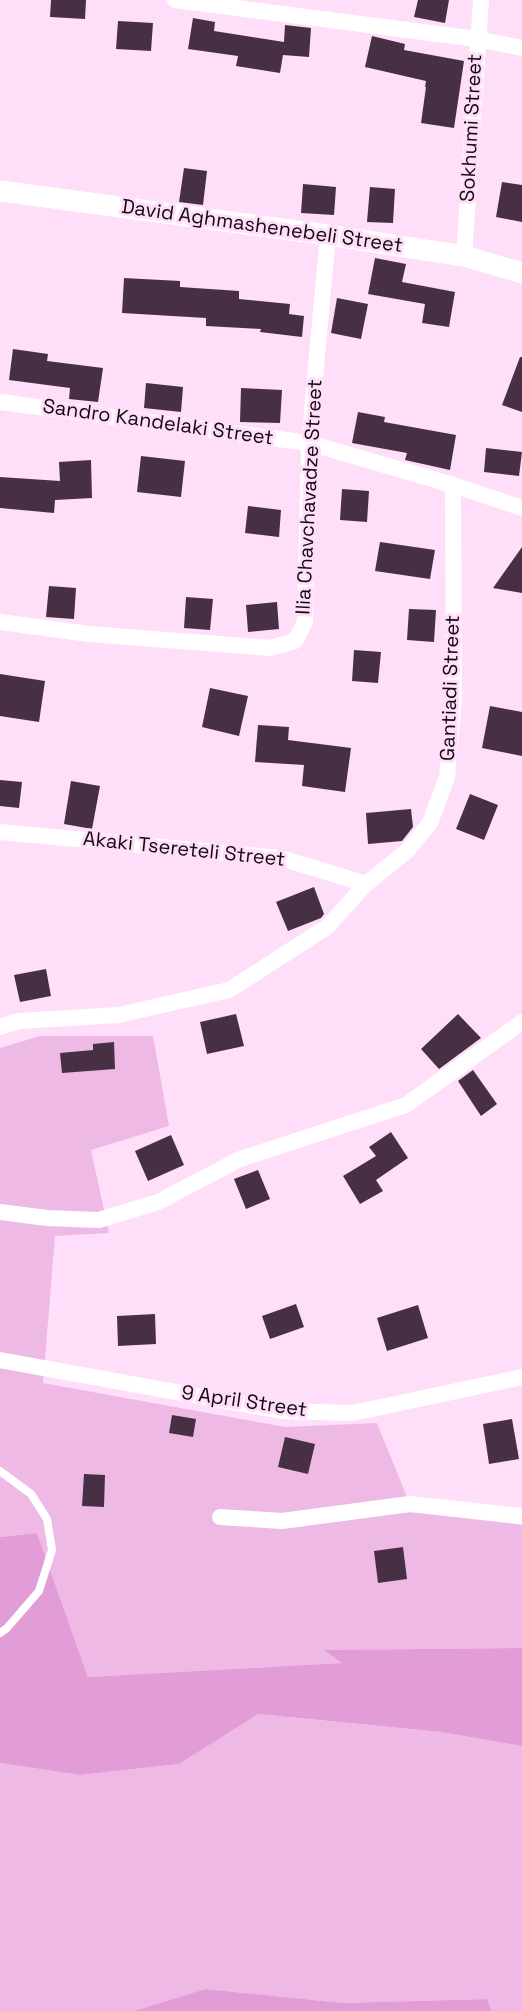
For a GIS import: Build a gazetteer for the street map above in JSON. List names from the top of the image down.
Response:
{
  "streets": {
    "street": [
      "Sokhumi Street",
      "David Aghmashenebeli Street",
      "Sandro Kandelaki Street",
      "Ilia Chavchavadze Street",
      "Gantiadi Street",
      "Akaki Tsereteli Street",
      "9 April Street"
    ]
  },
  "crossings": [
    ["Sokhumi Street", "David Aghmashenebeli Street"],
    ["David Aghmashenebeli Street", "Ilia Chavchavadze Street"],
    ["Sandro Kandelaki Street", "Ilia Chavchavadze Street"],
    ["Sandro Kandelaki Street", "Gantiadi Street"],
    ["Gantiadi Street", "Akaki Tsereteli Street"]
  ]
}
